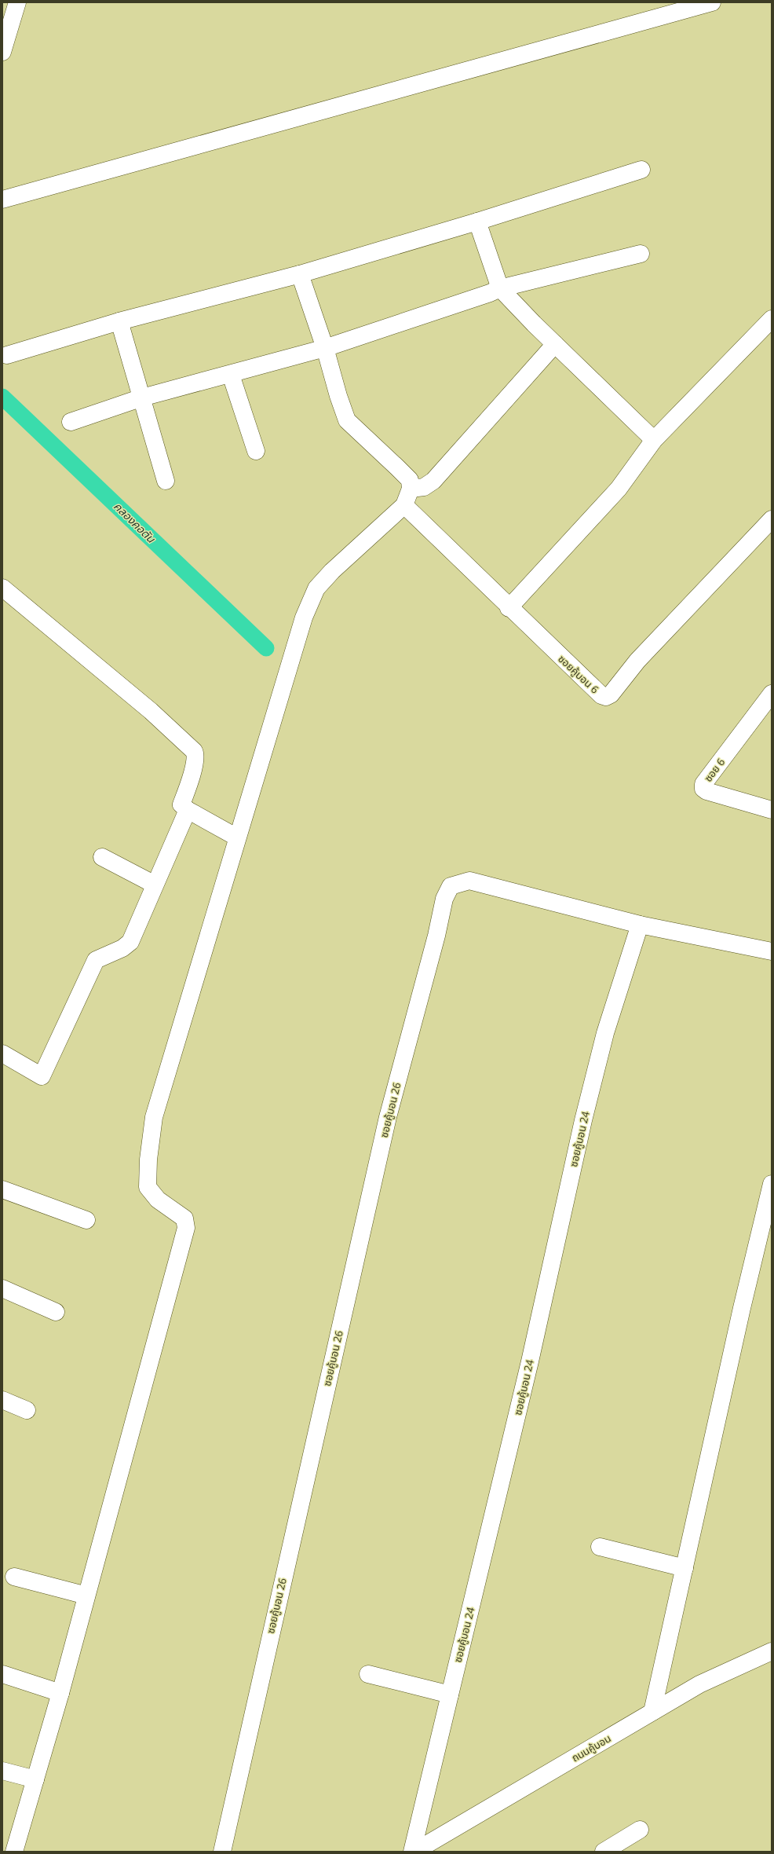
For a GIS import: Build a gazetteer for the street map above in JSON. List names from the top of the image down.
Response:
{
  "streets": {
    "street": [
      "ซอยคู้บอน 6",
      "ซอย 6",
      "ซอยคู้บอน 26",
      "ซอยคู้บอน 24",
      "ถนนคู้บอน"
    ]
  },
  "crossings": [
    ["ซอยคู้บอน 26", "ซอยคู้บอน 24"]
  ],
  "water": ["คลองคอตัน"]
}
